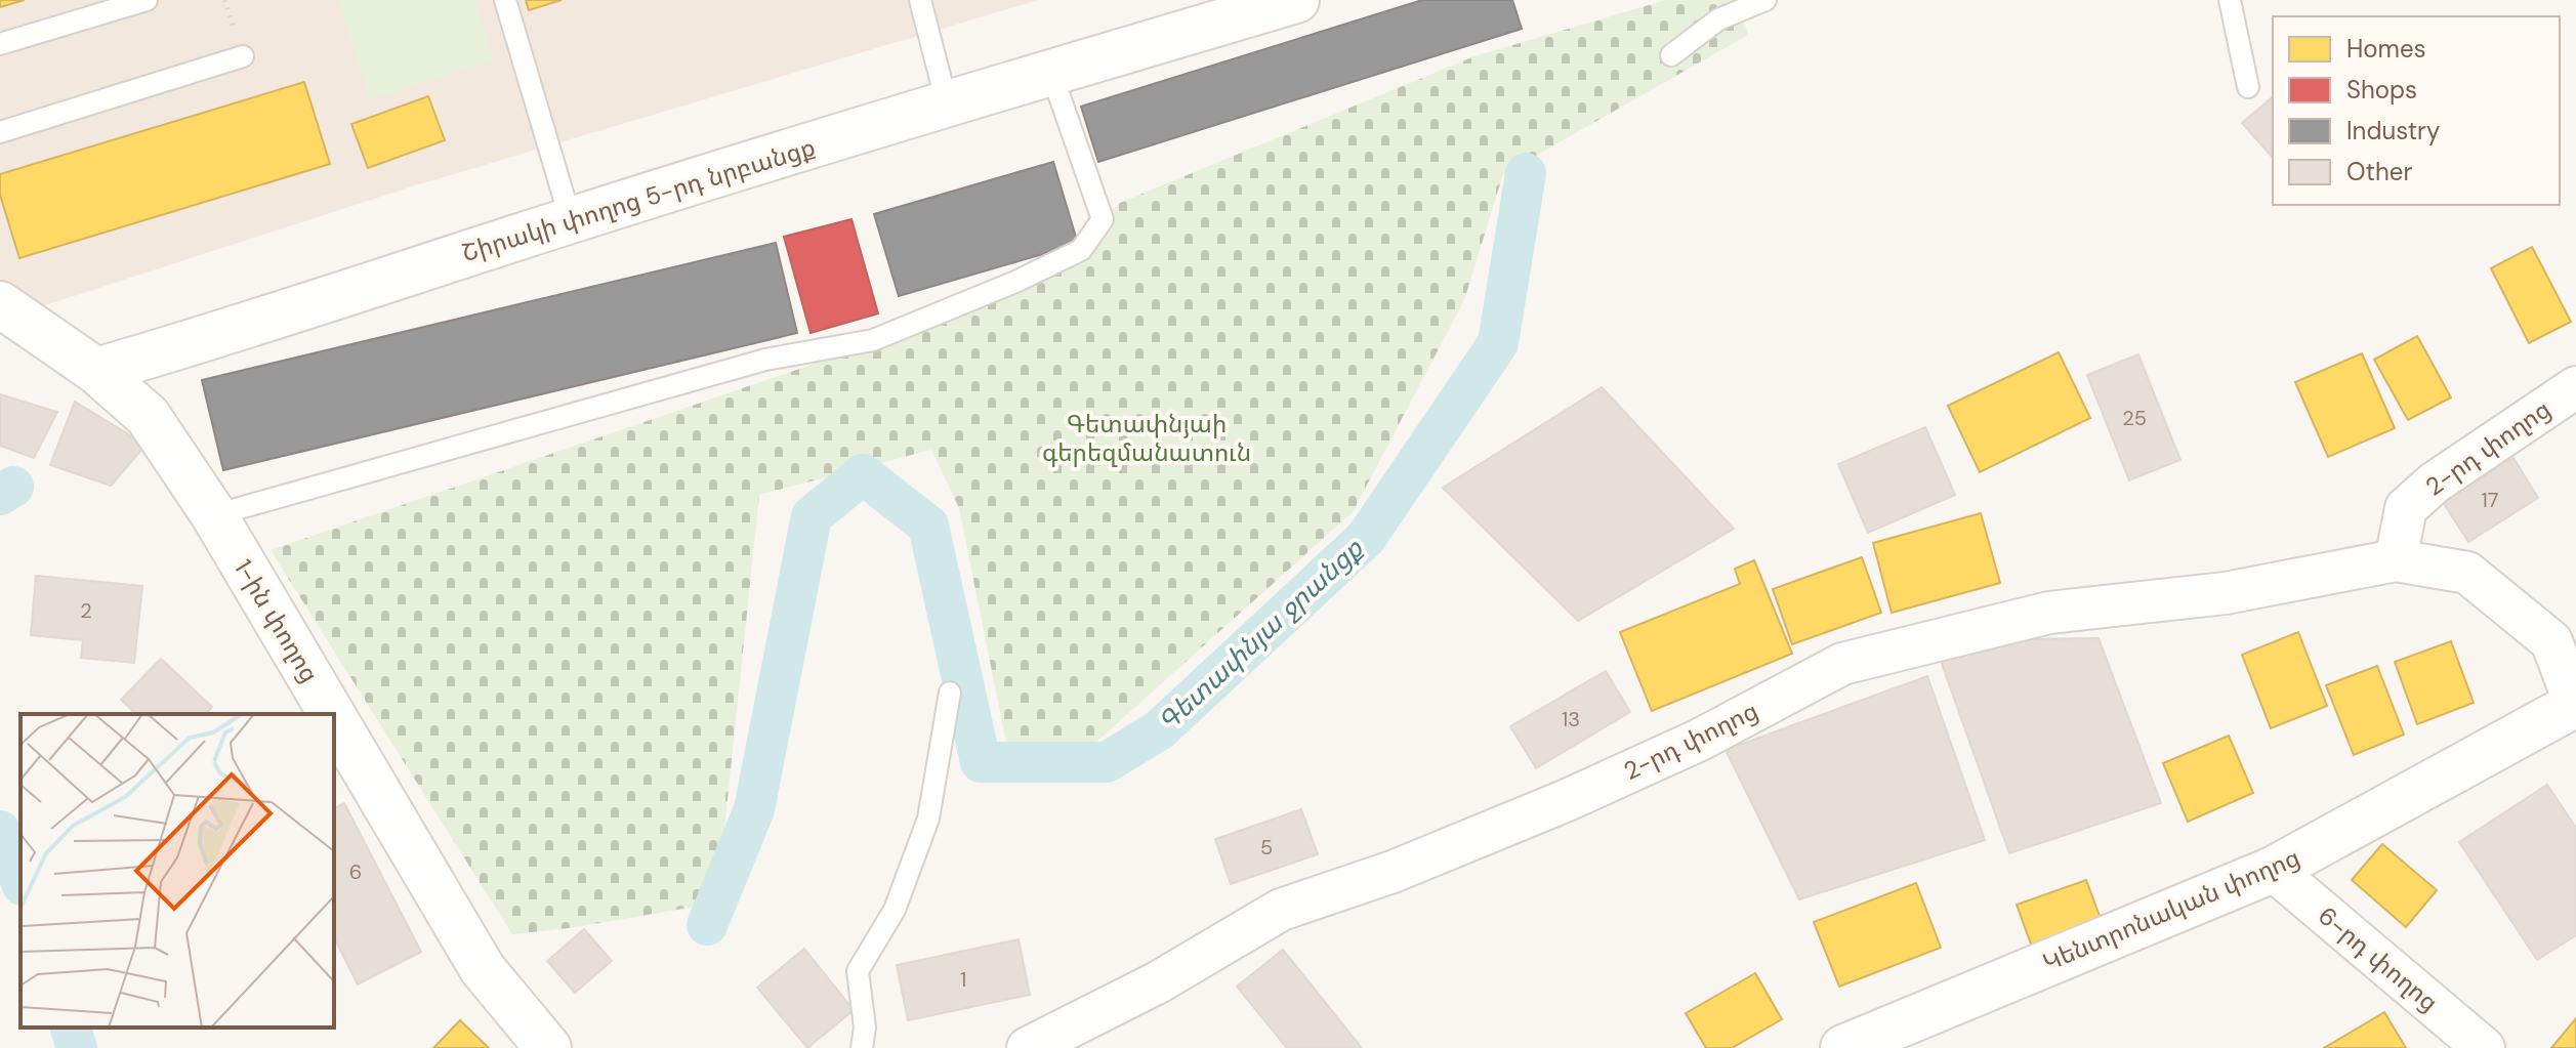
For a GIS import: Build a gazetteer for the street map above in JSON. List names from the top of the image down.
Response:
{
  "streets": {
    "main road": ["Շիրակի փողոց 5-րդ նրբանցք", "1-ին փողոց", "Կենտրոնական փողոց"],
    "street": ["2-րդ փողոց", "6-րդ փողոց"]
  },
  "crossings": [
    ["Շիրակի փողոց 5-րդ նրբանցք", "1-ին փողոց"],
    ["2-րդ փողոց", "Կենտրոնական փողոց"],
    ["Կենտրոնական փողոց", "6-րդ փողոց"]
  ],
  "water": ["Գետափնյա ջրանցք"],
  "parks": ["Գետափնյաի գերեզմանատուն"],
  "house_numbers": [
    "25",
    "17",
    "2",
    "13",
    "5",
    "6",
    "1"
  ],
  "legend": [
    "Homes",
    "Shops",
    "Industry",
    "Other"
  ]
}
